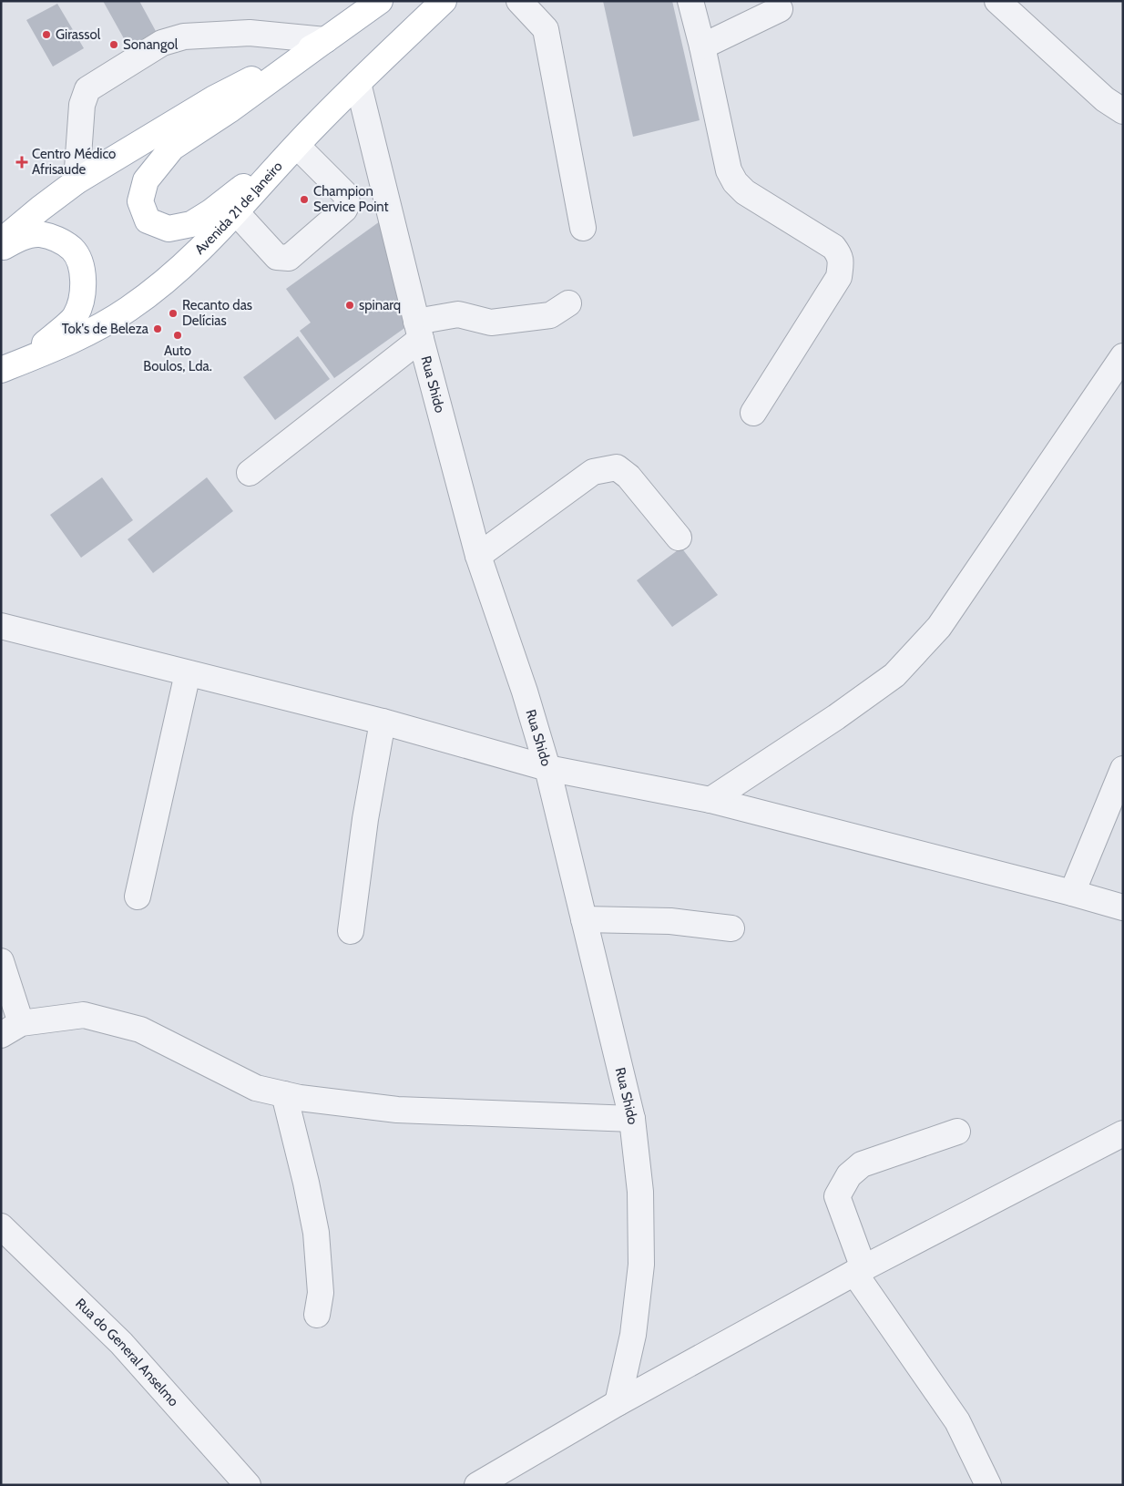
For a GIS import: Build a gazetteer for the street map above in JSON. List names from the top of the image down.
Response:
{
  "streets": {
    "main road": ["Avenida 21 de Janeiro"],
    "street": ["Rua Shido", "Rua do General Anselmo"]
  },
  "crossings": [
    ["Avenida 21 de Janeiro", "Rua Shido"]
  ],
  "places": {
    "other": [
      "Girassol",
      "Sonangol",
      "Champion Service Point",
      "spinarq",
      "Recanto das Delícias",
      "Tok's de Beleza",
      "Auto Boulos, Lda."
    ],
    "health": ["Centro Médico Afrisaude"]
  }
}
